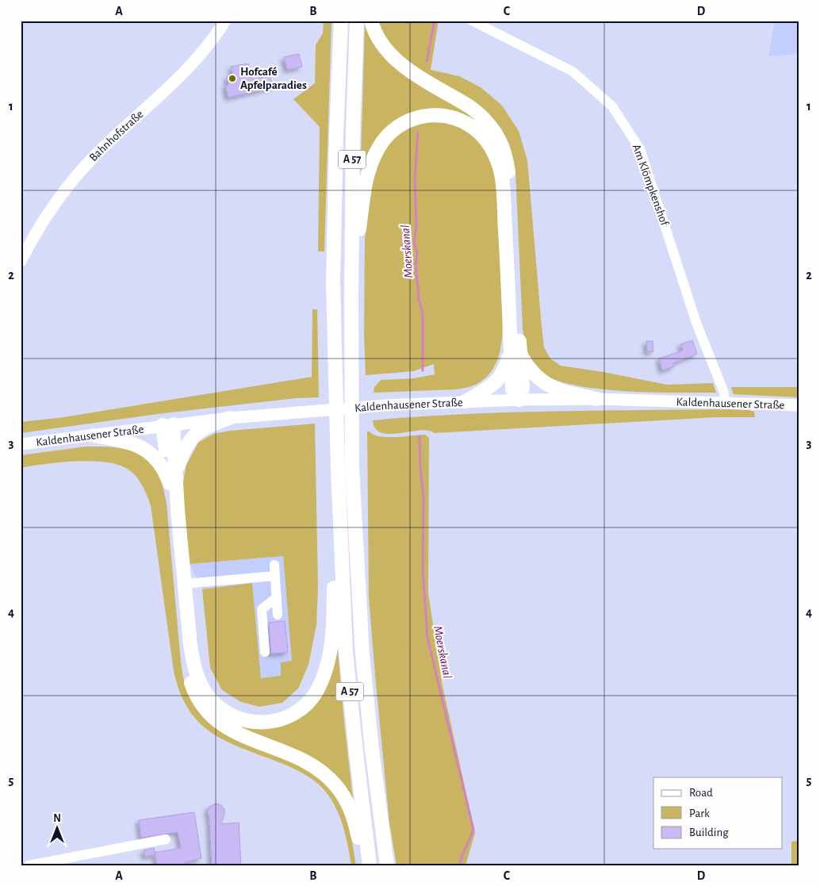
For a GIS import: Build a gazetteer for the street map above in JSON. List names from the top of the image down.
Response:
{
  "streets": {
    "highway": ["A 57"],
    "main road": ["Bahnhofstraße", "Kaldenhausener Straße"],
    "street": ["Am Klömpkenshof"]
  },
  "crossings": [
    ["Am Klömpkenshof", "Kaldenhausener Straße"]
  ],
  "water": ["Moerskanal"],
  "places": ["Hofcafé Apfelparadies"],
  "legend": ["Road", "Park", "Building"],
  "north": "top",
  "grid": {
    "columns": [
      "A",
      "B",
      "C",
      "D"
    ],
    "rows": [
      "1",
      "2",
      "3",
      "4",
      "5"
    ]
  }
}
